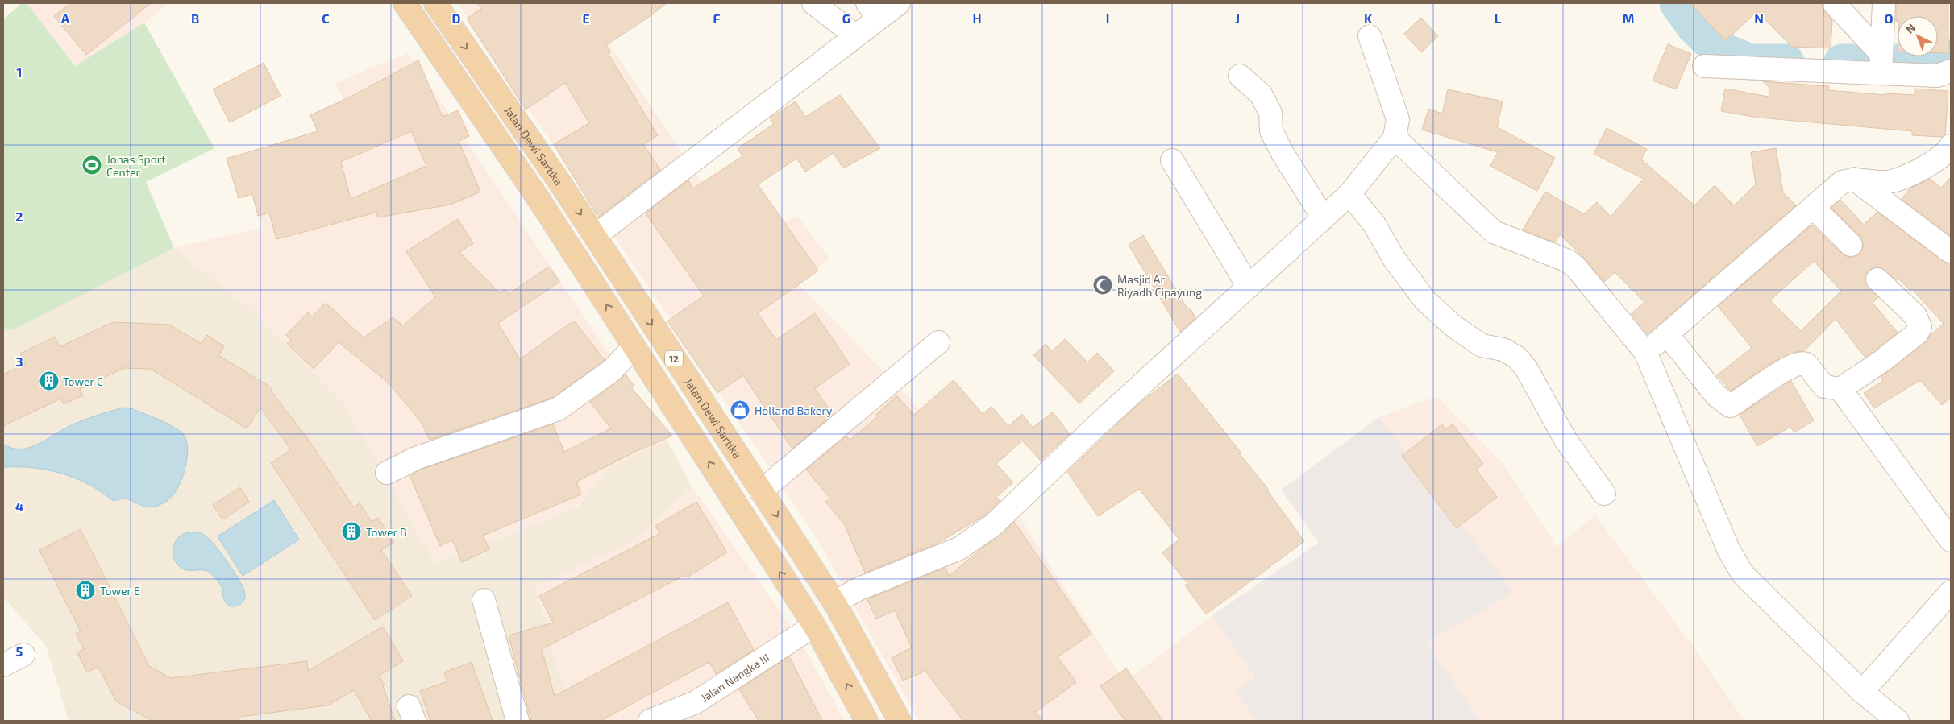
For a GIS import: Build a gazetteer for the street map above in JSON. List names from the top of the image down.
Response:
{
  "streets": {
    "highway": ["Jalan Dewi Sartika", "12"],
    "street": ["Jalan Nangka III"]
  },
  "crossings": [
    ["12", "Jalan Nangka III"]
  ],
  "places": {
    "sports": ["Jonas Sport Center"],
    "mosque": ["Masjid Ar Riyadh Cipayung"],
    "building": ["Tower C", "Tower B", "Tower E"],
    "shop": ["Holland Bakery"]
  },
  "north": "top left",
  "grid": {
    "columns": [
      "A",
      "B",
      "C",
      "D",
      "E",
      "F",
      "G",
      "H",
      "I",
      "J",
      "K",
      "L",
      "M",
      "N",
      "O"
    ],
    "rows": [
      "1",
      "2",
      "3",
      "4",
      "5"
    ]
  }
}
